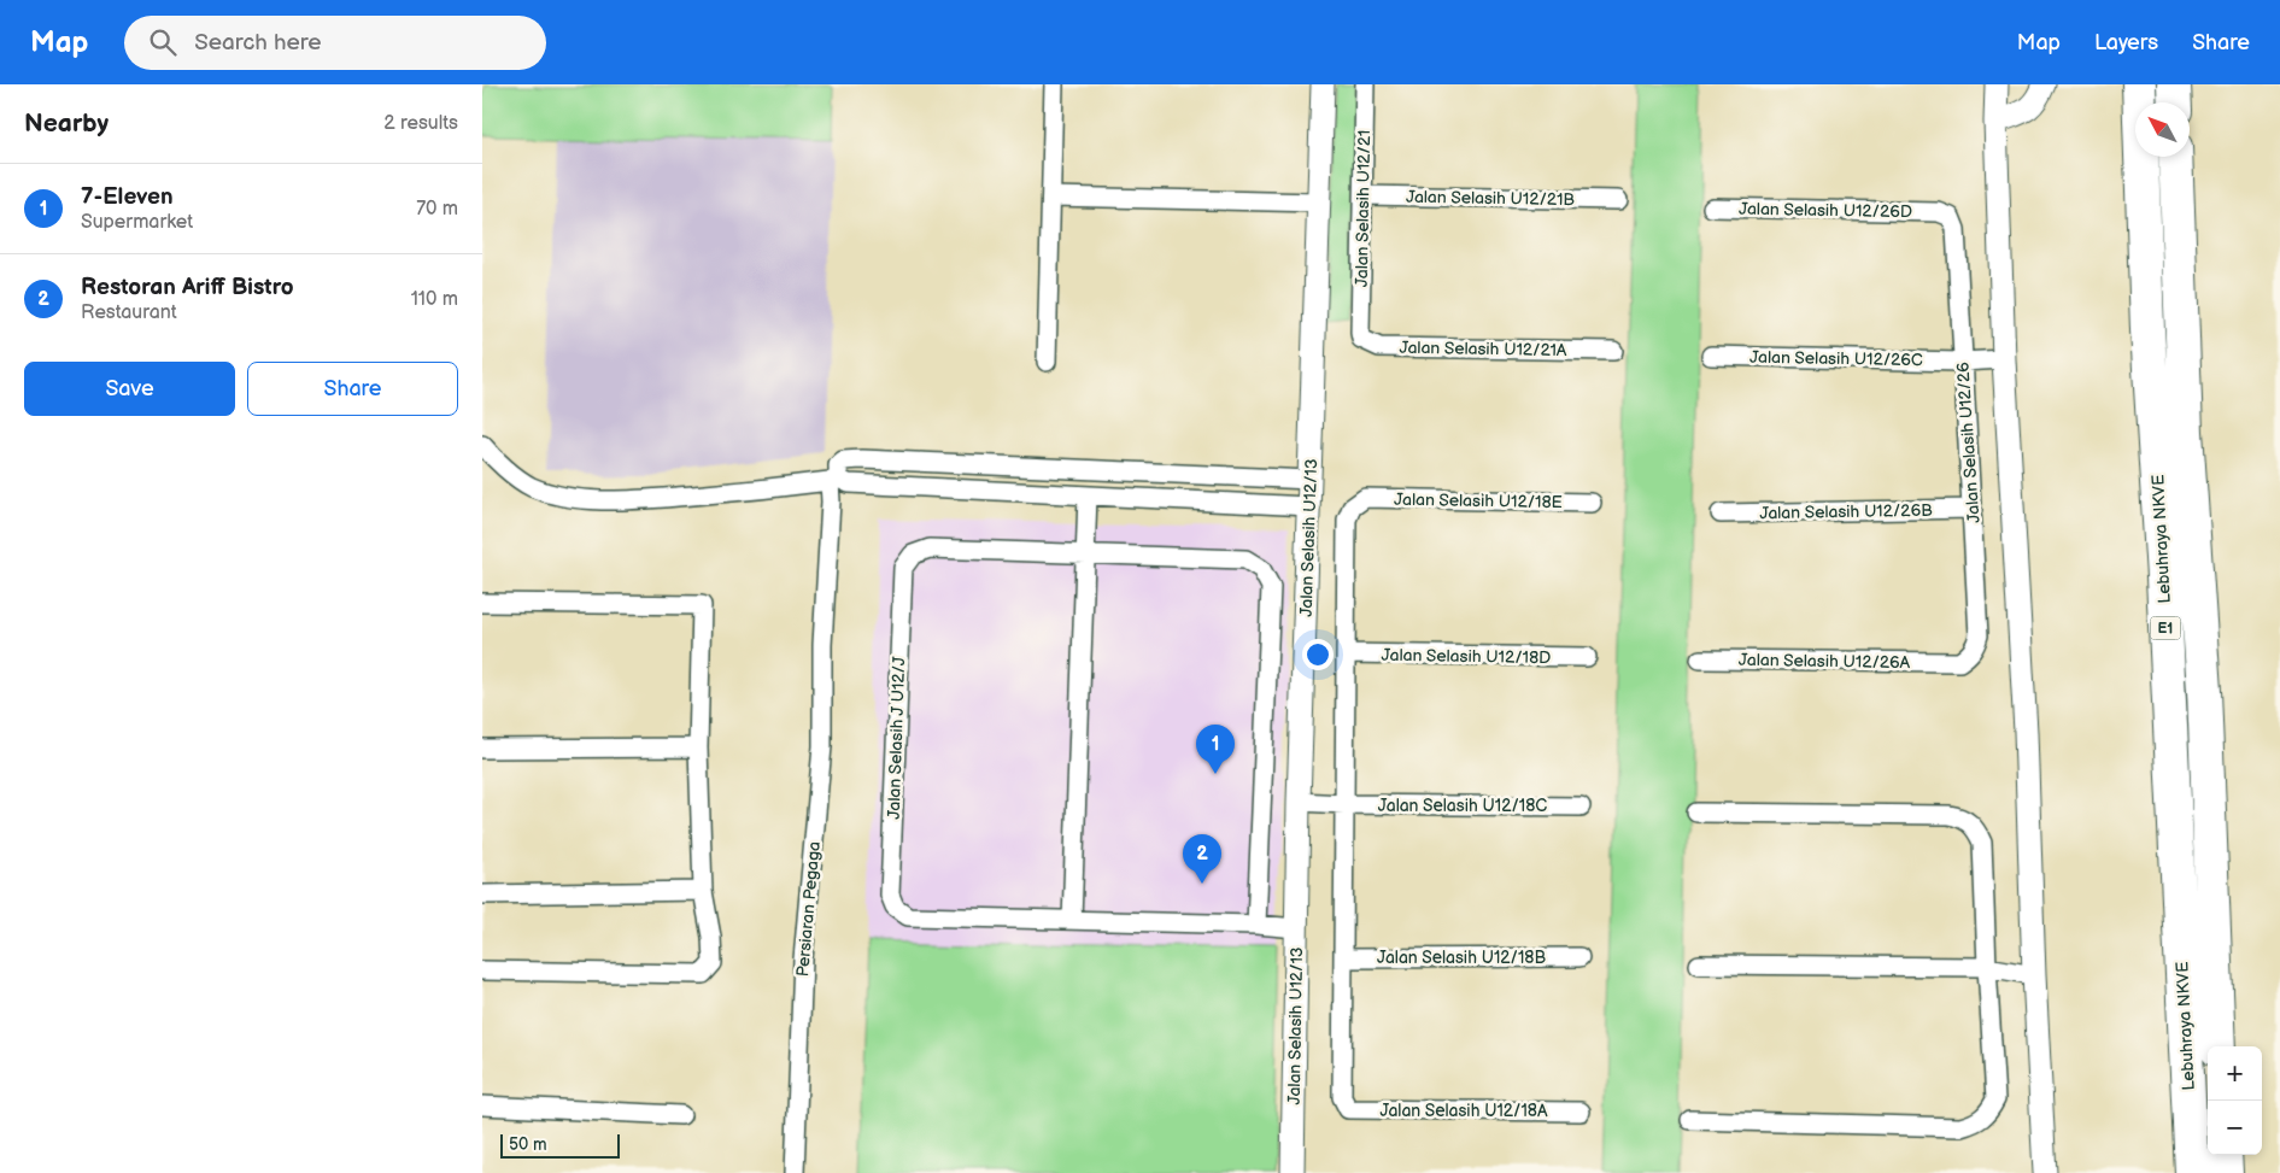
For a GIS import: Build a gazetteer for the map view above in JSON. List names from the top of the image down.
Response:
{
  "streets": {
    "highway": ["Lebuhraya NKVE", "E1"],
    "street": [
      "Jalan Selasih U12/21B",
      "Jalan Selasih U12/21",
      "Jalan Selasih U12/26D",
      "Jalan Selasih U12/21A",
      "Jalan Selasih U12/26C",
      "Jalan Selasih U12/26",
      "Jalan Selasih U12/18E",
      "Jalan Selasih U12/26B",
      "Jalan Selasih U12/13",
      "Jalan Selasih U12/18D",
      "Jalan Selasih U12/26A",
      "Jalan Selasih J U12/J",
      "Jalan Selasih U12/18C",
      "Persiaran Pegaga",
      "Jalan Selasih U12/18B",
      "Jalan Selasih U12/18A"
    ]
  },
  "crossings": [
    ["Jalan Selasih U12/21B", "Jalan Selasih U12/21"],
    ["Jalan Selasih U12/21", "Jalan Selasih U12/21A"],
    ["Jalan Selasih U12/26D", "Jalan Selasih U12/26"],
    ["Jalan Selasih U12/26C", "Jalan Selasih U12/26"],
    ["Jalan Selasih U12/26", "Jalan Selasih U12/26B"],
    ["Jalan Selasih U12/26", "Jalan Selasih U12/26A"],
    ["Jalan Selasih U12/18E", "Jalan Selasih U12/18D"],
    ["Jalan Selasih U12/13", "Jalan Selasih U12/18C"],
    ["Jalan Selasih U12/18B", "Jalan Selasih U12/18A"]
  ],
  "scale_bar": "50 m",
  "north": "top left",
  "page": {
    "header": "Map",
    "search": "Search here",
    "nav": ["Map", "Layers", "Share"],
    "heading": ["Nearby", "2 results"],
    "list": [
      {
        "mark": "1",
        "name": "7-Eleven",
        "note": "Supermarket",
        "value": "70 m"
      },
      {
        "mark": "2",
        "name": "Restoran Ariff Bistro",
        "note": "Restaurant",
        "value": "110 m"
      }
    ],
    "buttons": ["Save", "Share"],
    "pins": ["1", "2"],
    "map_buttons": ["+", "−"],
    "scale": "50 m"
  }
}
